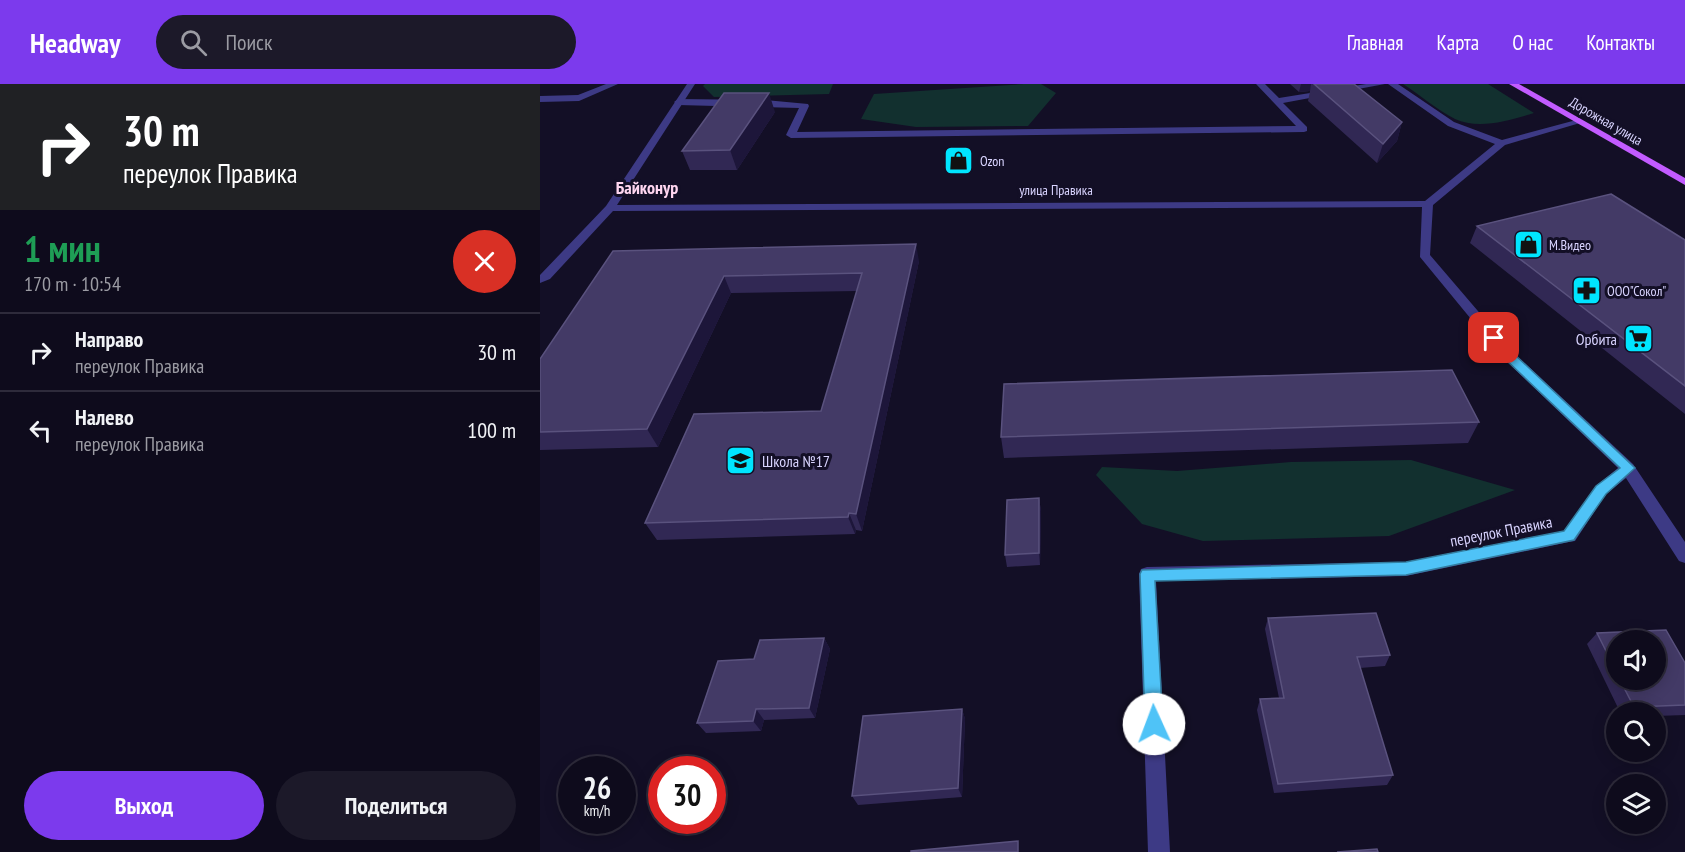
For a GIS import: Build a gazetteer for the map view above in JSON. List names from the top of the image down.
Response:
{
  "streets": {
    "main road": ["Дорожная улица"],
    "street": ["улица Правика", "переулок Правика"]
  },
  "districts": ["Байконур"],
  "places": {
    "shop": ["Ozon", "М.Видео"],
    "pharmacy": ["ООО\"Сокол\""],
    "supermarket": ["Орбита"],
    "school or university": ["Школа №17"]
  },
  "page": {
    "header": "Headway",
    "search": "Поиск",
    "nav": [
      "Главная",
      "Карта",
      "О нас",
      "Контакты"
    ],
    "turn": ["30 m", "переулок Правика"],
    "heading": ["1 мин", "170 m · 10:54"],
    "list": [
      {
        "name": "Направо",
        "note": "переулок Правика",
        "value": "30 m"
      },
      {
        "name": "Налево",
        "note": "переулок Правика",
        "value": "100 m"
      }
    ],
    "speed": "26 km/h",
    "limit": "30",
    "buttons": ["Выход", "Поделиться"]
  }
}
